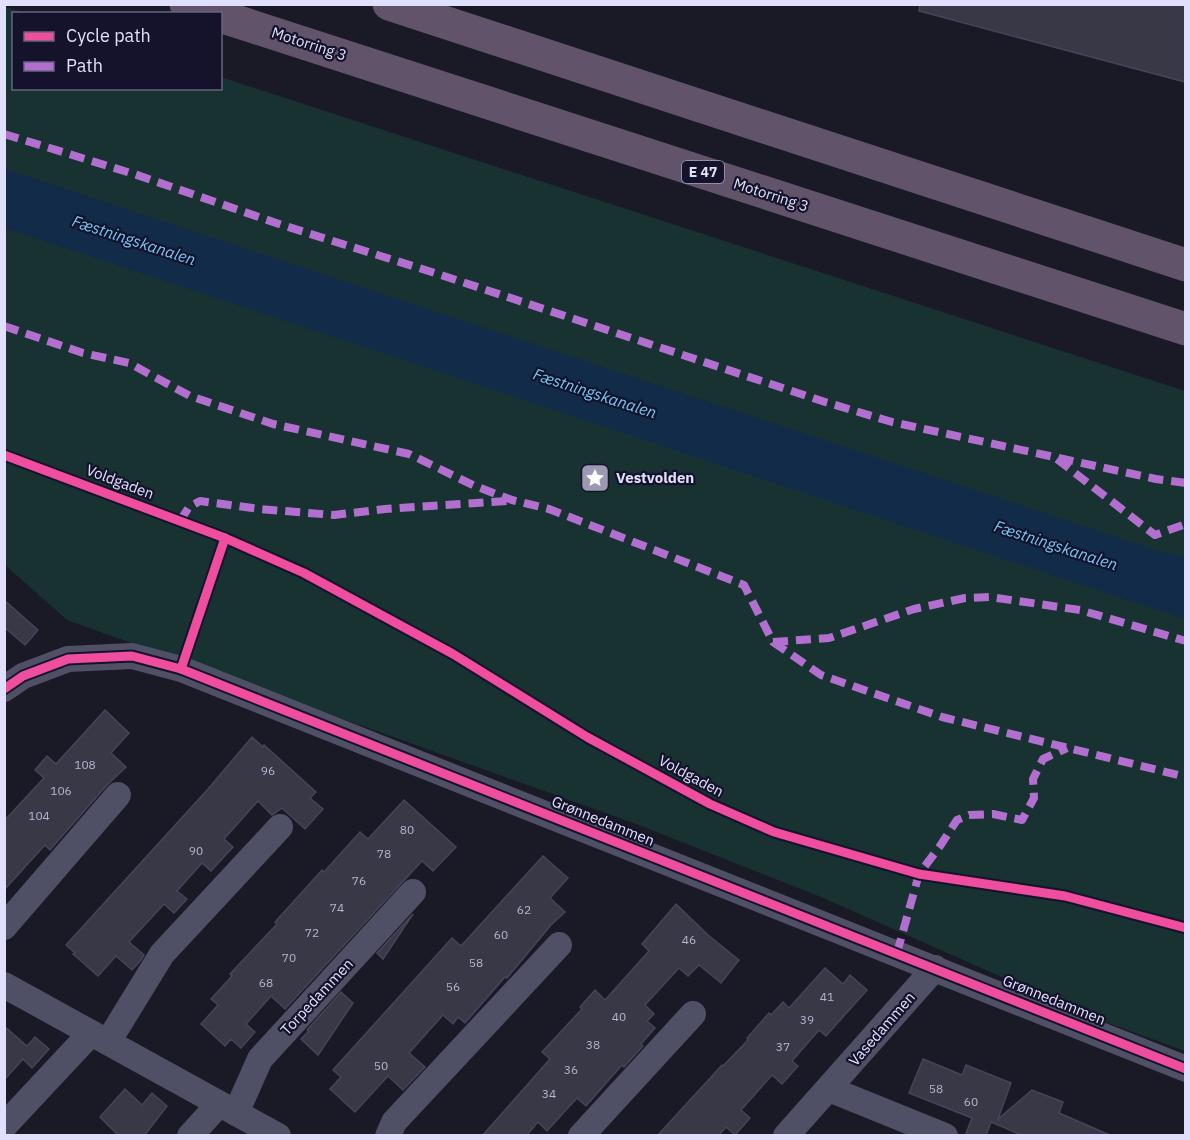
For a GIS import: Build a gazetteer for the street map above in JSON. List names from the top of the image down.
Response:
{
  "streets": {
    "highway": ["Motorring 3", "E 47"],
    "street": ["Grønnedammen", "Torpedammen", "Vasedammen"],
    "cycle path": ["Voldgaden"]
  },
  "crossings": [
    ["Grønnedammen", "Vasedammen"]
  ],
  "water": ["Fæstningskanalen"],
  "places": {
    "place": ["Vestvolden"]
  },
  "house_numbers": [
    "108",
    "96",
    "106",
    "104",
    "80",
    "90",
    "78",
    "76",
    "74",
    "62",
    "72",
    "60",
    "46",
    "70",
    "58",
    "68",
    "56",
    "41",
    "40",
    "39",
    "38",
    "37",
    "50",
    "36",
    "58",
    "34",
    "60"
  ],
  "legend": ["Cycle path", "Path"]
}
